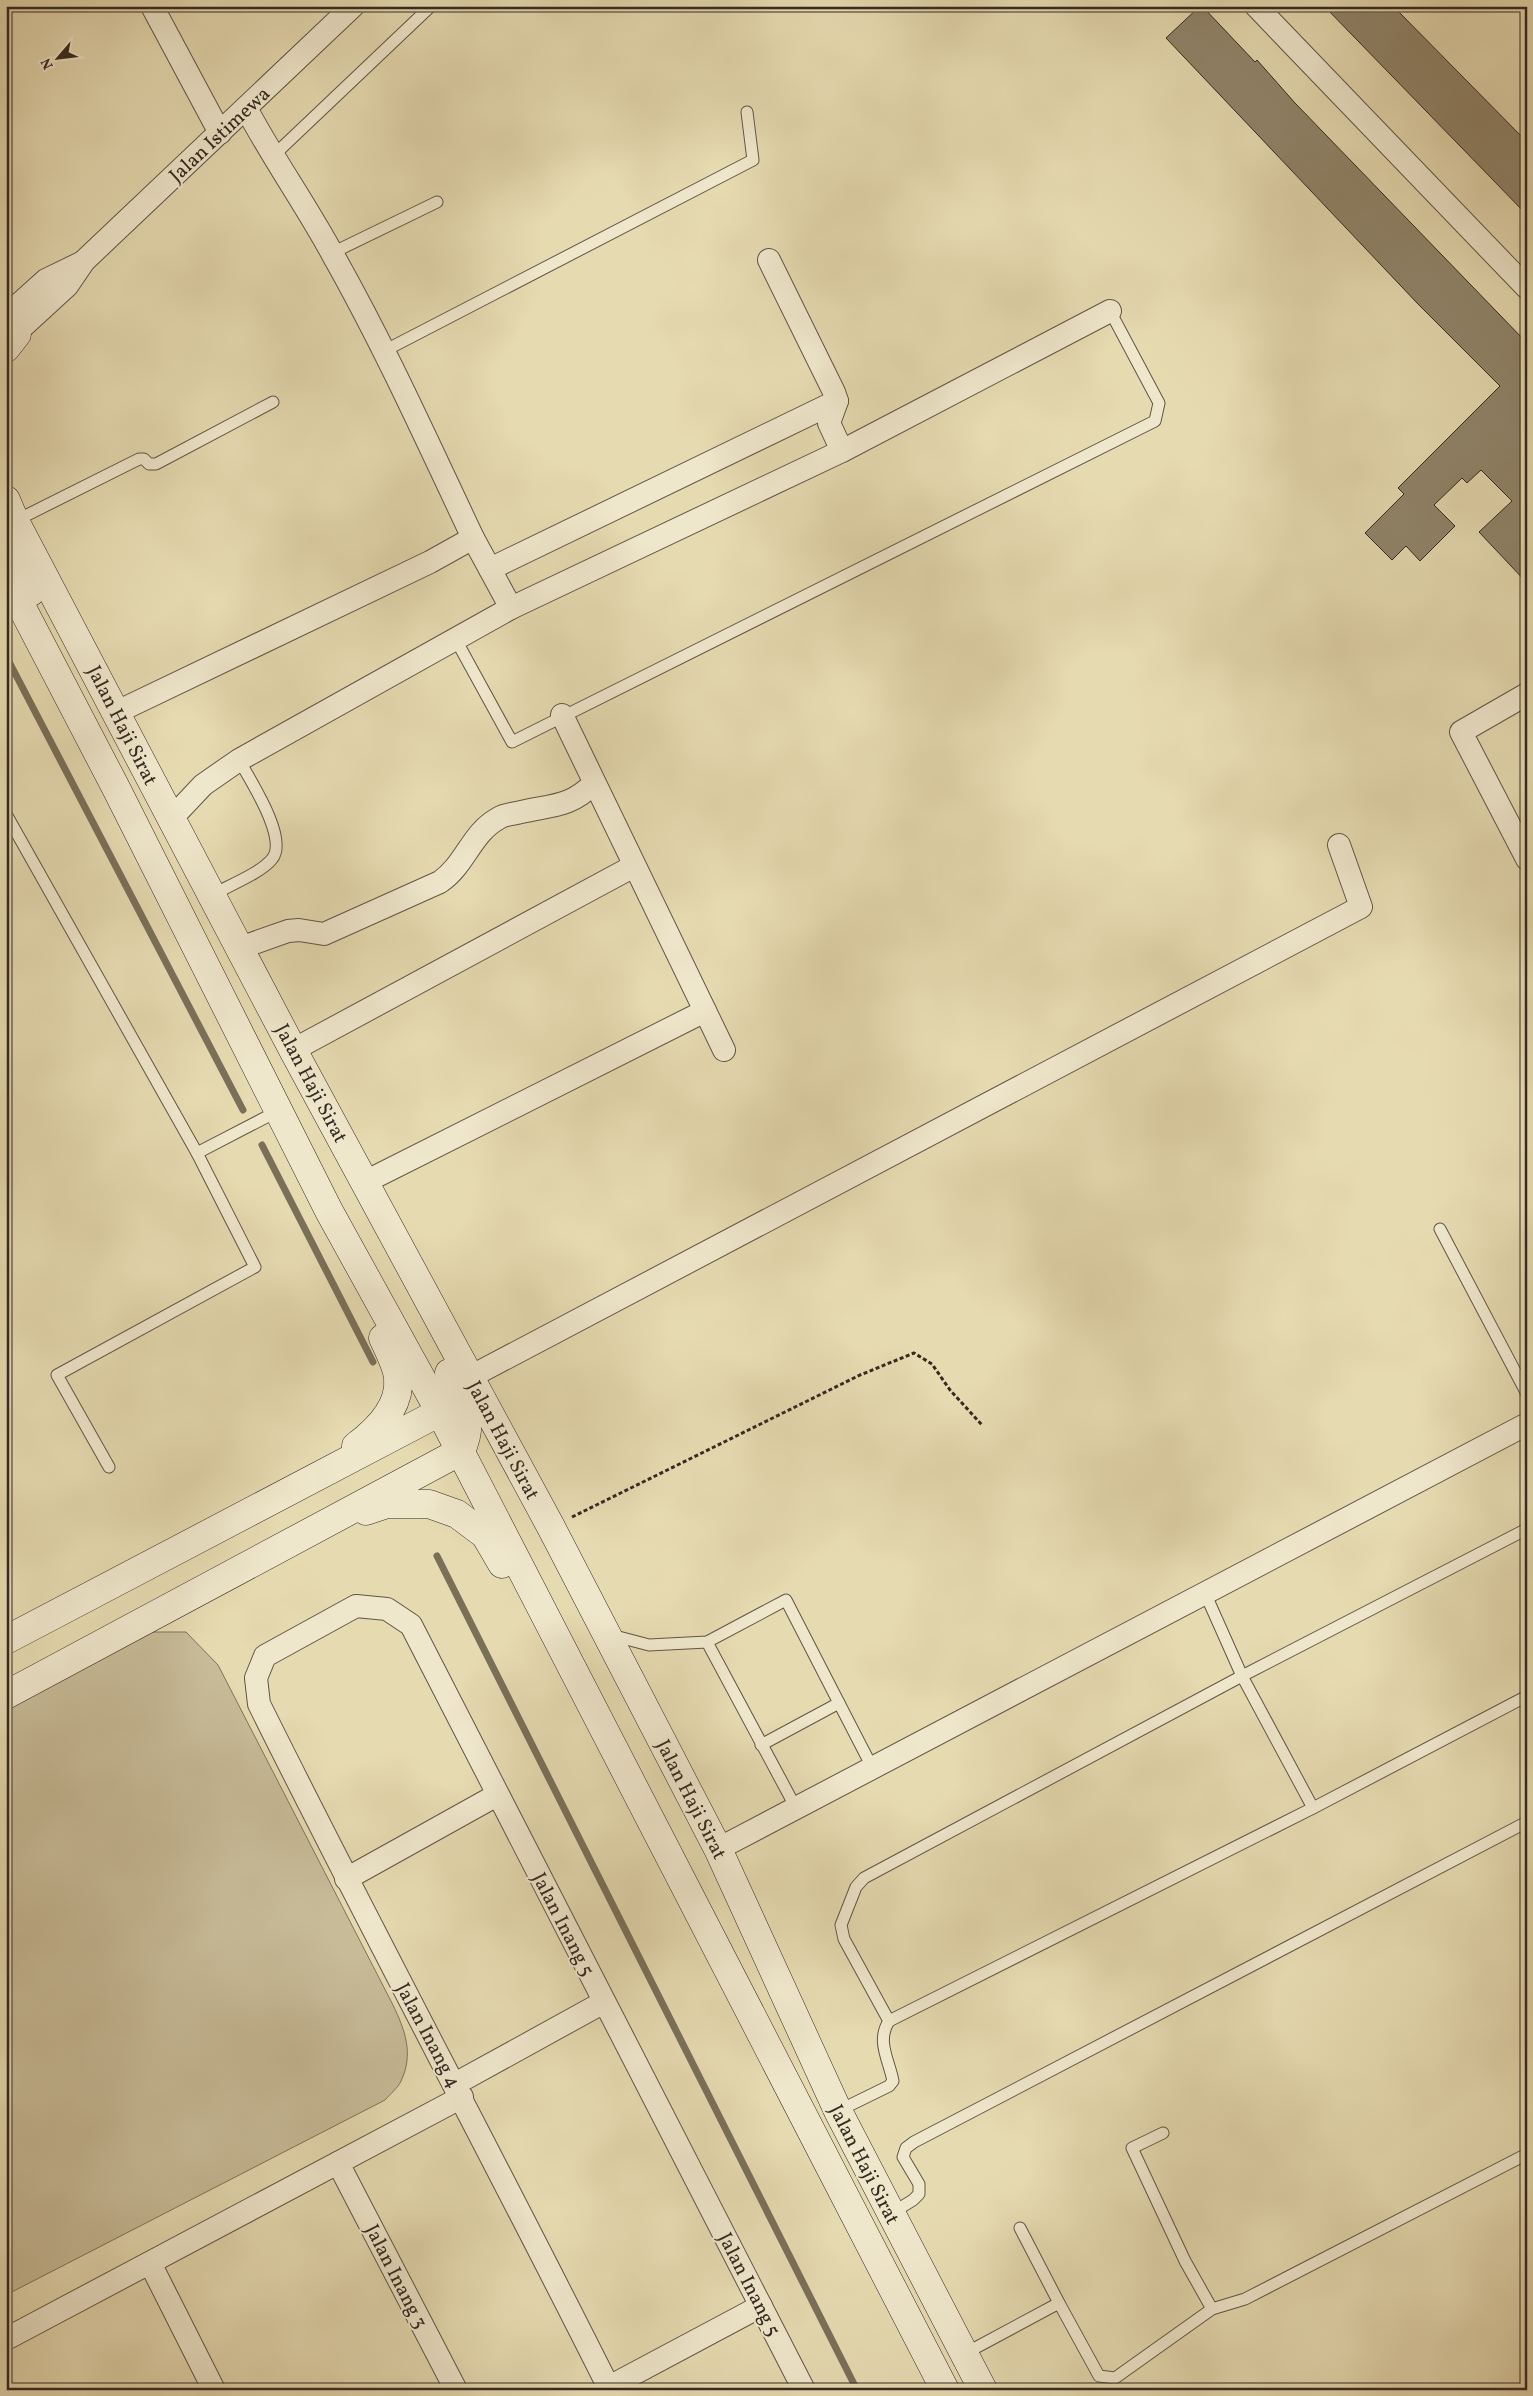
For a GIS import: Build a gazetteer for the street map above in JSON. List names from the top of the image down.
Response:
{
  "streets": {
    "main road": ["Jalan Haji Sirat"],
    "street": [
      "Jalan Istimewa",
      "Jalan Inang 5",
      "Jalan Inang 4",
      "Jalan Inang 3"
    ]
  },
  "crossings": [
    ["Jalan Inang 5", "Jalan Inang 4"]
  ],
  "north": "bottom left"
}
